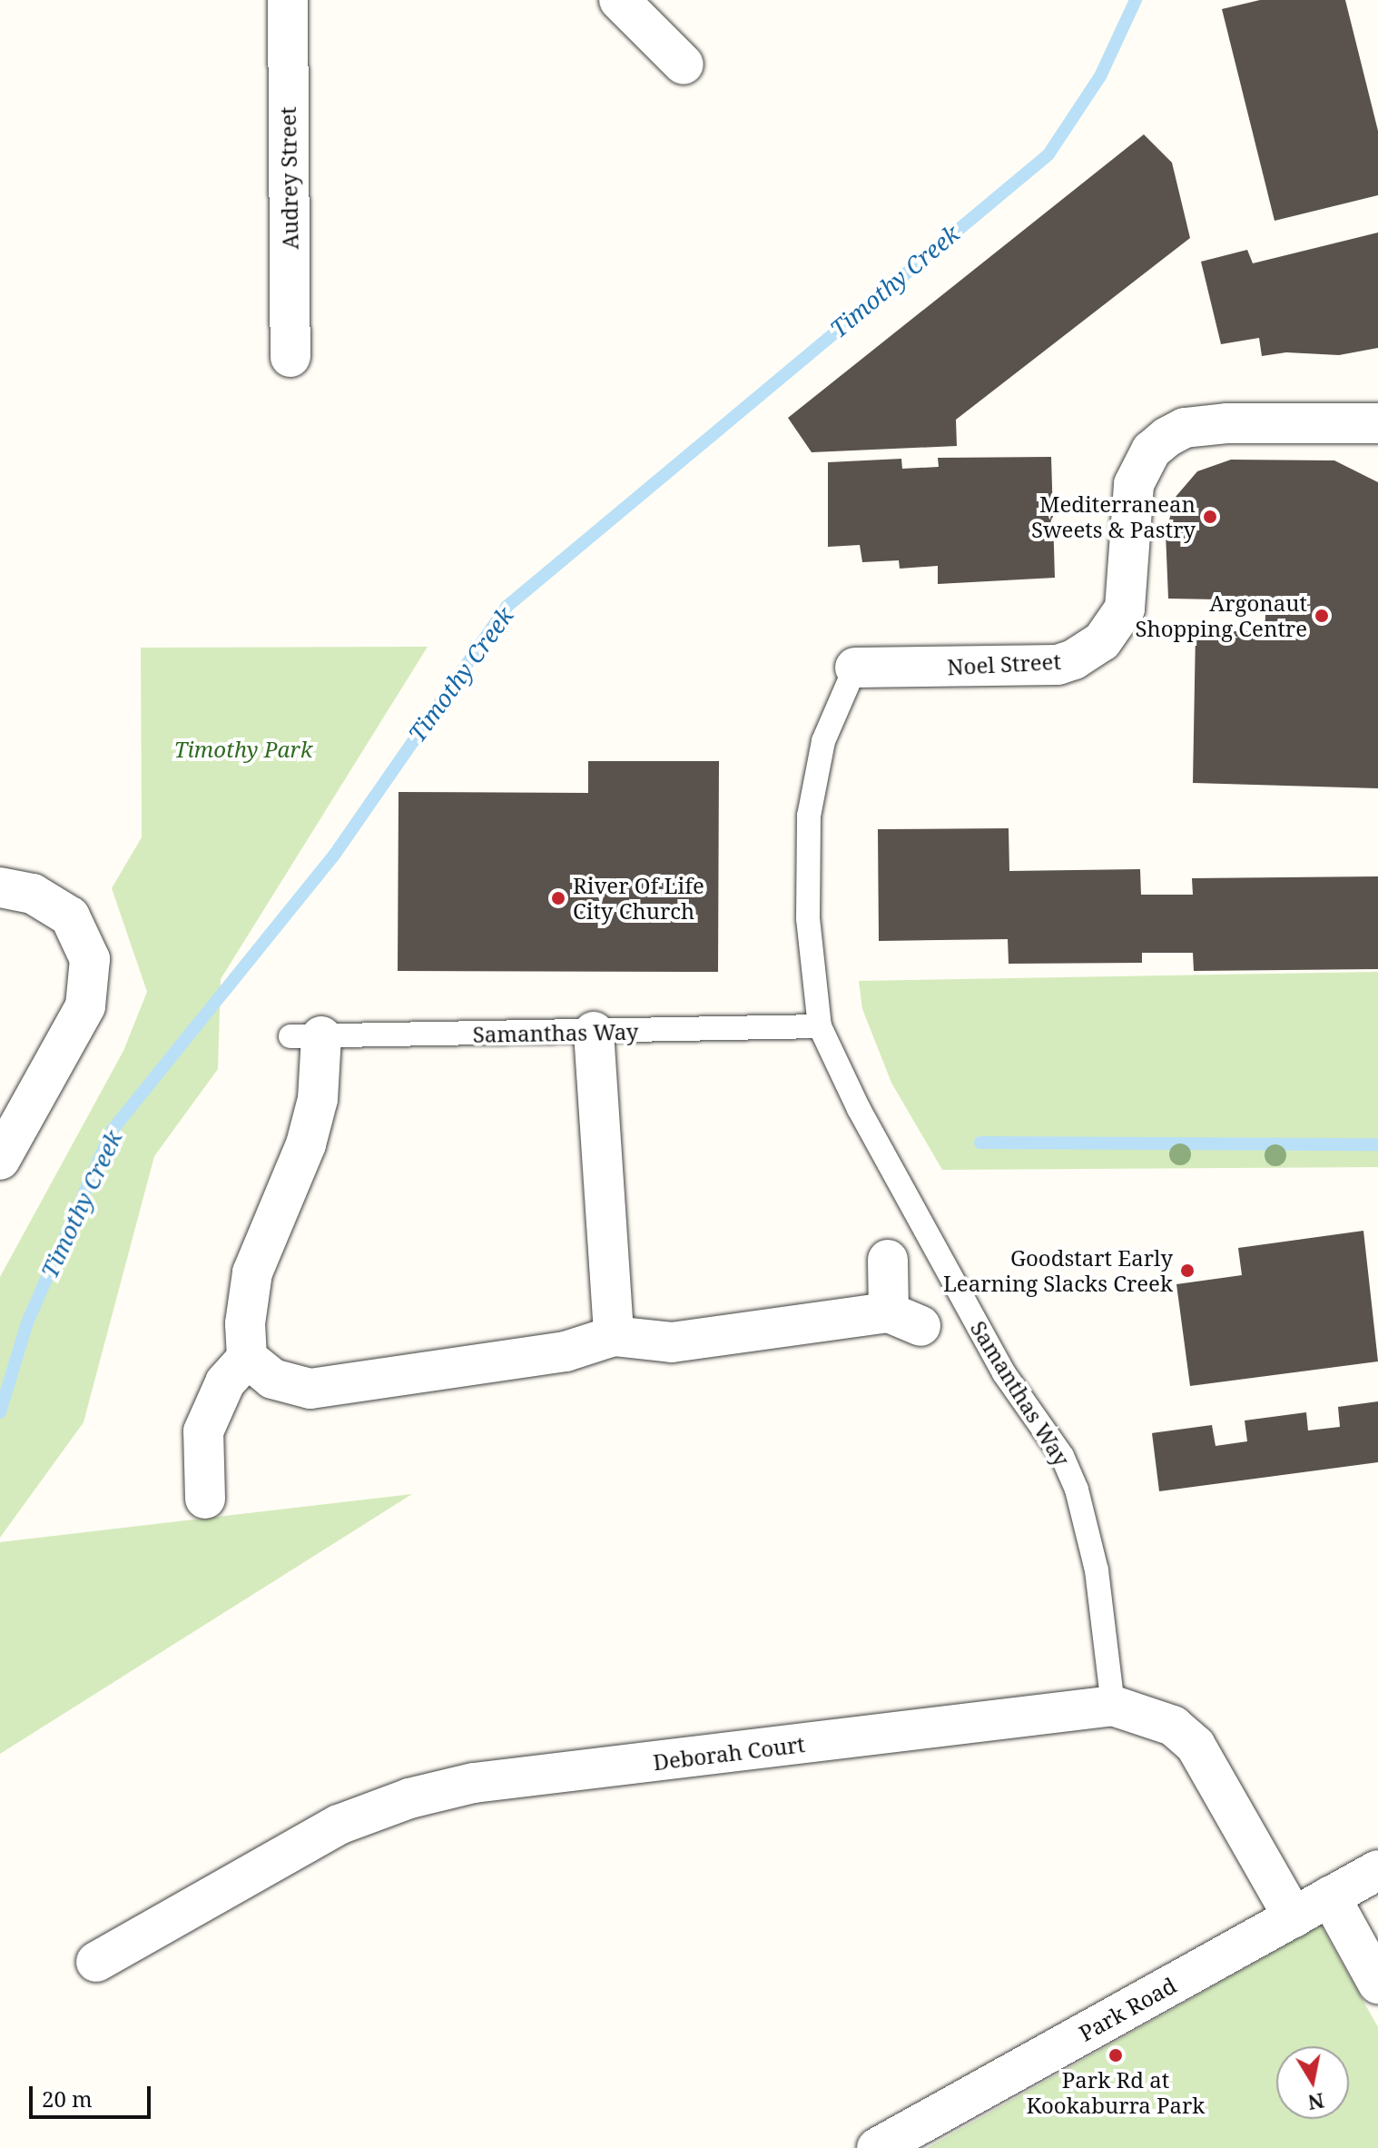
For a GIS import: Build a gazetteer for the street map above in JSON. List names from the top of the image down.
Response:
{
  "streets": {
    "street": [
      "Audrey Street",
      "Noel Street",
      "Deborah Court",
      "Park Road"
    ],
    "lane": ["Samanthas Way"]
  },
  "crossings": [
    ["Noel Street", "Samanthas Way"],
    ["Samanthas Way", "Deborah Court"],
    ["Deborah Court", "Park Road"]
  ],
  "water": ["Timothy Creek"],
  "parks": ["Timothy Park"],
  "places": [
    "Mediterranean Sweets & Pastry",
    "Argonaut Shopping Centre",
    "River Of Life City Church",
    "Goodstart Early Learning Slacks Creek",
    "Park Rd at Kookaburra Park"
  ],
  "scale_bar": "20 m",
  "north": "bottom"
}
